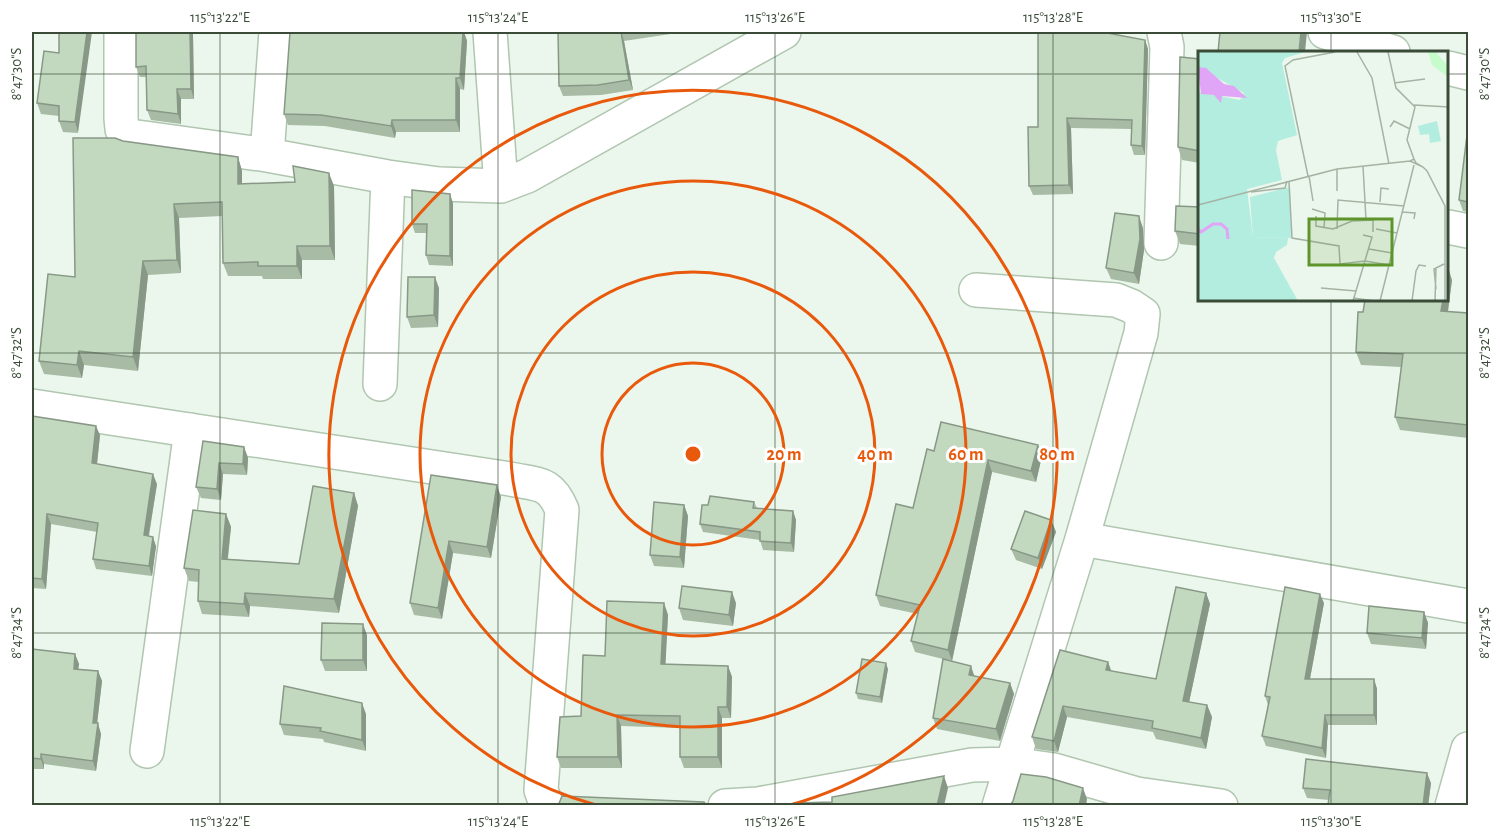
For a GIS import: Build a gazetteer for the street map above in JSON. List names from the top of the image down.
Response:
{
  "coordinates": [
    "115°13'22\"E",
    "115°13'24\"E",
    "115°13'26\"E",
    "115°13'28\"E",
    "115°13'30\"E",
    "8°47'30\"S",
    "8°47'32\"S",
    "8°47'34\"S"
  ],
  "rings": [
    "20 m",
    "40 m",
    "60 m",
    "80 m"
  ]
}
